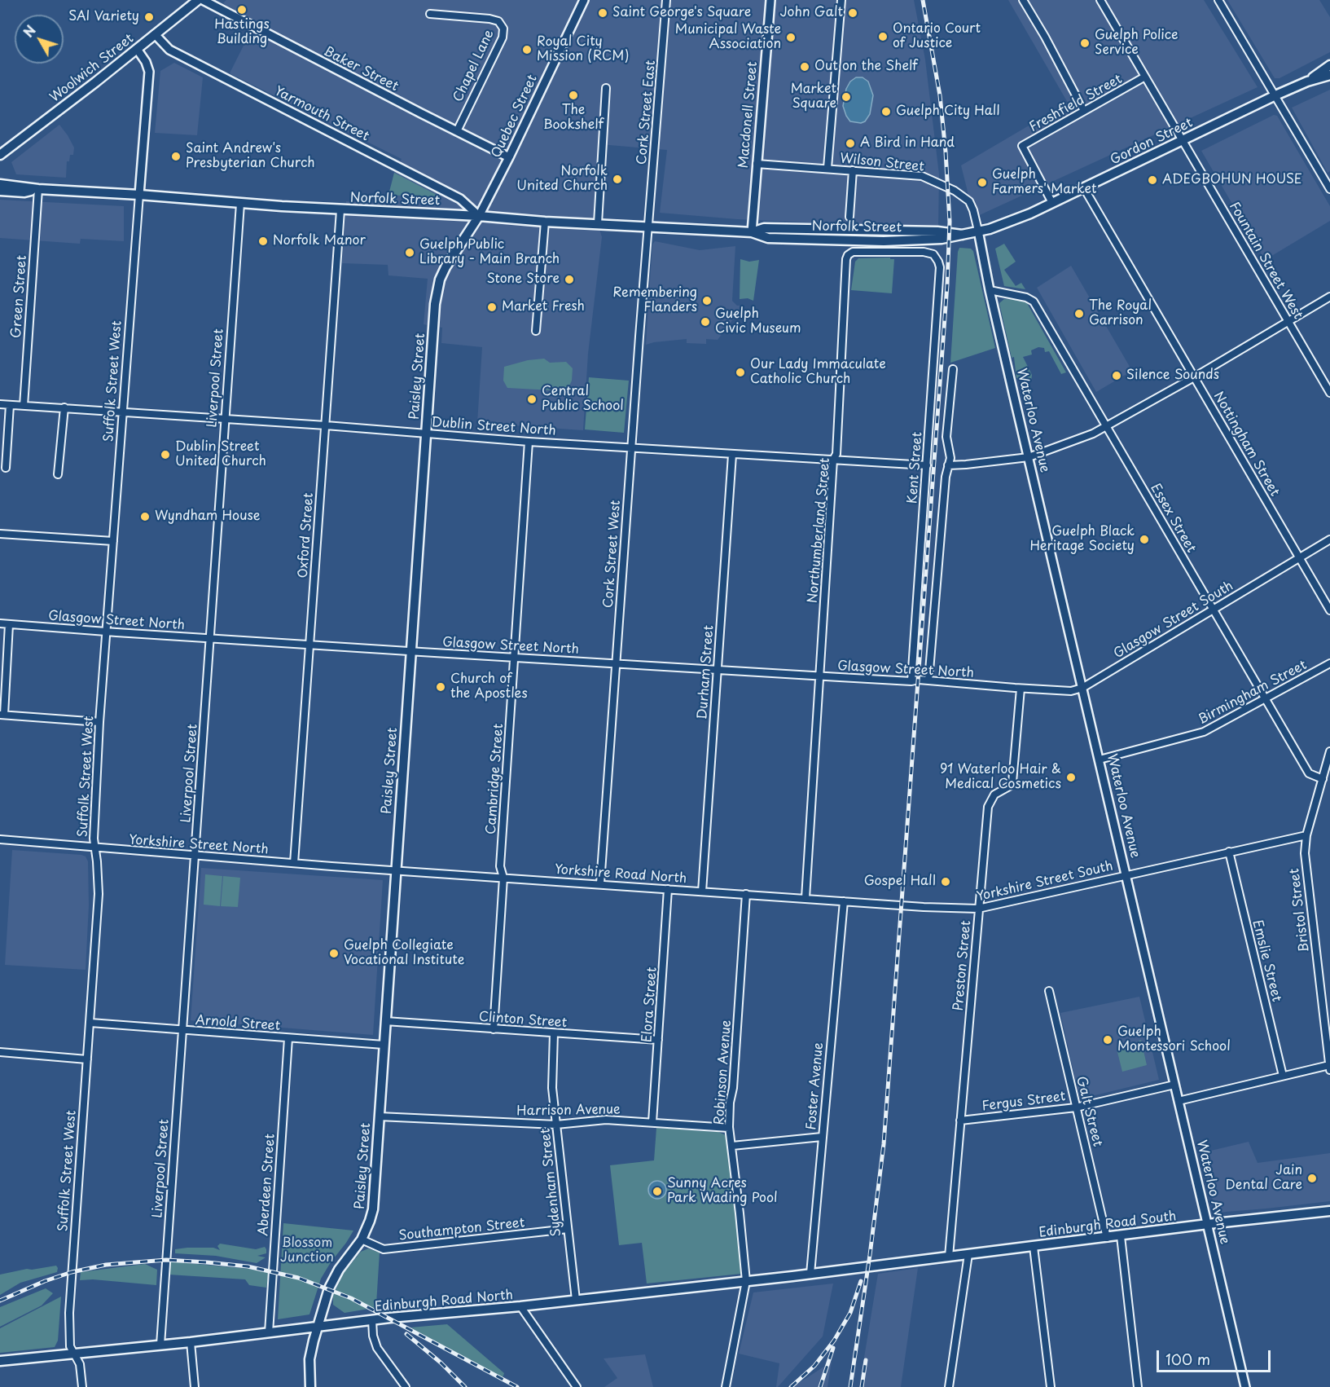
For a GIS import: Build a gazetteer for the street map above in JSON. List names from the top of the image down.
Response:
{
  "streets": {
    "main road": [
      "Woolwich Street",
      "Gordon Street",
      "Norfolk Street",
      "Paisley Street",
      "Edinburgh Road South",
      "Edinburgh Road North"
    ],
    "street": [
      "Chapel Lane",
      "Baker Street",
      "Freshfield Street",
      "Cork Street East",
      "Yarmouth Street",
      "Macdonell Street",
      "Quebec Street",
      "Wilson Street",
      "Fountain Street West",
      "Green Street",
      "Liverpool Street",
      "Suffolk Street West",
      "Waterloo Avenue",
      "Dublin Street North",
      "Nottingham Street",
      "Kent Street",
      "Essex Street",
      "Northumberland Street",
      "Oxford Street",
      "Cork Street West",
      "Glasgow Street South",
      "Glasgow Street North",
      "Durham Street",
      "Birmingham Street",
      "Cambridge Street",
      "Yorkshire Street North",
      "Yorkshire Road North",
      "Yorkshire Street South",
      "Bristol Street",
      "Emslie Street",
      "Preston Street",
      "Elora Street",
      "Clinton Street",
      "Arnold Street",
      "Robinson Avenue",
      "Foster Avenue",
      "Fergus Street",
      "Harrison Avenue",
      "Galt Street",
      "Sydenham Street",
      "Aberdeen Street",
      "Southampton Street"
    ]
  },
  "crossings": [
    ["Chapel Lane", "Baker Street"],
    ["Woolwich Street", "Yarmouth Street"],
    ["Baker Street", "Quebec Street"],
    ["Freshfield Street", "Gordon Street"],
    ["Freshfield Street", "Fountain Street West"],
    ["Cork Street East", "Norfolk Street"],
    ["Cork Street East", "Cork Street West"],
    ["Yarmouth Street", "Quebec Street"],
    ["Yarmouth Street", "Norfolk Street"],
    ["Yarmouth Street", "Paisley Street"],
    ["Macdonell Street", "Wilson Street"],
    ["Macdonell Street", "Norfolk Street"],
    ["Quebec Street", "Norfolk Street"],
    ["Quebec Street", "Paisley Street"],
    ["Gordon Street", "Wilson Street"],
    ["Gordon Street", "Norfolk Street"],
    ["Gordon Street", "Fountain Street West"],
    ["Gordon Street", "Waterloo Avenue"],
    ["Gordon Street", "Nottingham Street"],
    ["Wilson Street", "Norfolk Street"],
    ["Wilson Street", "Waterloo Avenue"],
    ["Norfolk Street", "Green Street"],
    ["Norfolk Street", "Paisley Street"],
    ["Norfolk Street", "Liverpool Street"],
    ["Norfolk Street", "Suffolk Street West"],
    ["Norfolk Street", "Waterloo Avenue"],
    ["Norfolk Street", "Oxford Street"],
    ["Norfolk Street", "Cork Street West"],
    ["Green Street", "Dublin Street North"],
    ["Paisley Street", "Dublin Street North"],
    ["Paisley Street", "Glasgow Street North"],
    ["Paisley Street", "Yorkshire Street North"],
    ["Paisley Street", "Yorkshire Road North"],
    ["Paisley Street", "Clinton Street"],
    ["Paisley Street", "Arnold Street"],
    ["Paisley Street", "Harrison Avenue"],
    ["Paisley Street", "Southampton Street"],
    ["Paisley Street", "Edinburgh Road North"],
    ["Liverpool Street", "Dublin Street North"],
    ["Liverpool Street", "Glasgow Street North"],
    ["Liverpool Street", "Yorkshire Street North"],
    ["Liverpool Street", "Arnold Street"],
    ["Liverpool Street", "Edinburgh Road North"],
    ["Suffolk Street West", "Dublin Street North"],
    ["Suffolk Street West", "Glasgow Street North"],
    ["Suffolk Street West", "Yorkshire Street North"],
    ["Suffolk Street West", "Arnold Street"],
    ["Suffolk Street West", "Edinburgh Road North"],
    ["Waterloo Avenue", "Essex Street"],
    ["Waterloo Avenue", "Glasgow Street South"],
    ["Waterloo Avenue", "Birmingham Street"],
    ["Waterloo Avenue", "Yorkshire Street South"],
    ["Waterloo Avenue", "Fergus Street"],
    ["Waterloo Avenue", "Edinburgh Road South"],
    ["Dublin Street North", "Kent Street"],
    ["Dublin Street North", "Northumberland Street"],
    ["Dublin Street North", "Oxford Street"],
    ["Dublin Street North", "Cork Street West"],
    ["Dublin Street North", "Durham Street"],
    ["Dublin Street North", "Cambridge Street"],
    ["Nottingham Street", "Glasgow Street South"],
    ["Kent Street", "Northumberland Street"],
    ["Kent Street", "Glasgow Street North"],
    ["Essex Street", "Glasgow Street South"],
    ["Essex Street", "Birmingham Street"],
    ["Essex Street", "Bristol Street"],
    ["Northumberland Street", "Glasgow Street North"],
    ["Northumberland Street", "Yorkshire Road North"],
    ["Oxford Street", "Glasgow Street North"],
    ["Oxford Street", "Yorkshire Street North"],
    ["Cork Street West", "Glasgow Street North"],
    ["Cork Street West", "Yorkshire Road North"],
    ["Glasgow Street South", "Glasgow Street North"],
    ["Glasgow Street South", "Preston Street"],
    ["Glasgow Street North", "Durham Street"],
    ["Glasgow Street North", "Cambridge Street"],
    ["Glasgow Street North", "Preston Street"],
    ["Durham Street", "Yorkshire Road North"],
    ["Cambridge Street", "Yorkshire Road North"],
    ["Cambridge Street", "Clinton Street"],
    ["Yorkshire Street North", "Yorkshire Road North"],
    ["Yorkshire Road North", "Yorkshire Street South"],
    ["Yorkshire Road North", "Elora Street"],
    ["Yorkshire Road North", "Robinson Avenue"],
    ["Yorkshire Road North", "Foster Avenue"],
    ["Yorkshire Street South", "Bristol Street"],
    ["Yorkshire Street South", "Emslie Street"],
    ["Yorkshire Street South", "Preston Street"],
    ["Yorkshire Street South", "Foster Avenue"],
    ["Preston Street", "Fergus Street"],
    ["Preston Street", "Edinburgh Road South"],
    ["Elora Street", "Clinton Street"],
    ["Elora Street", "Harrison Avenue"],
    ["Clinton Street", "Sydenham Street"],
    ["Arnold Street", "Aberdeen Street"],
    ["Robinson Avenue", "Harrison Avenue"],
    ["Robinson Avenue", "Edinburgh Road North"],
    ["Foster Avenue", "Edinburgh Road North"],
    ["Fergus Street", "Galt Street"],
    ["Harrison Avenue", "Sydenham Street"],
    ["Galt Street", "Edinburgh Road South"],
    ["Sydenham Street", "Southampton Street"],
    ["Sydenham Street", "Edinburgh Road North"],
    ["Aberdeen Street", "Edinburgh Road North"],
    ["Edinburgh Road South", "Edinburgh Road North"]
  ],
  "parks": ["Blossom Junction"],
  "places": [
    "Hastings Building",
    "Saint George's Square",
    "John Galt",
    "SAI Variety",
    "Ontario Court of Justice",
    "Municipal Waste Association",
    "Guelph Police Service",
    "Royal City Mission (RCM)",
    "Out on the Shelf",
    "The Bookshelf",
    "Market Square",
    "Guelph City Hall",
    "A Bird in Hand",
    "Saint Andrew's Presbyterian Church",
    "Norfolk United Church",
    "ADEGBOHUN HOUSE",
    "Guelph Farmers' Market",
    "Norfolk Manor",
    "Guelph Public Library - Main Branch",
    "Stone Store",
    "Remembering Flanders",
    "Market Fresh",
    "The Royal Garrison",
    "Guelph Civic Museum",
    "Our Lady Immaculate Catholic Church",
    "Silence Sounds",
    "Central Public School",
    "Dublin Street United Church",
    "Wyndham House",
    "Guelph Black Heritage Society",
    "Church of the Apostles",
    "91 Waterloo Hair & Medical Cosmetics",
    "Gospel Hall",
    "Guelph Collegiate Vocational Institute",
    "Guelph Montessori School",
    "Jain Dental Care",
    "Sunny Acres Park Wading Pool"
  ],
  "scale_bar": "100 m",
  "north": "top left"
}
